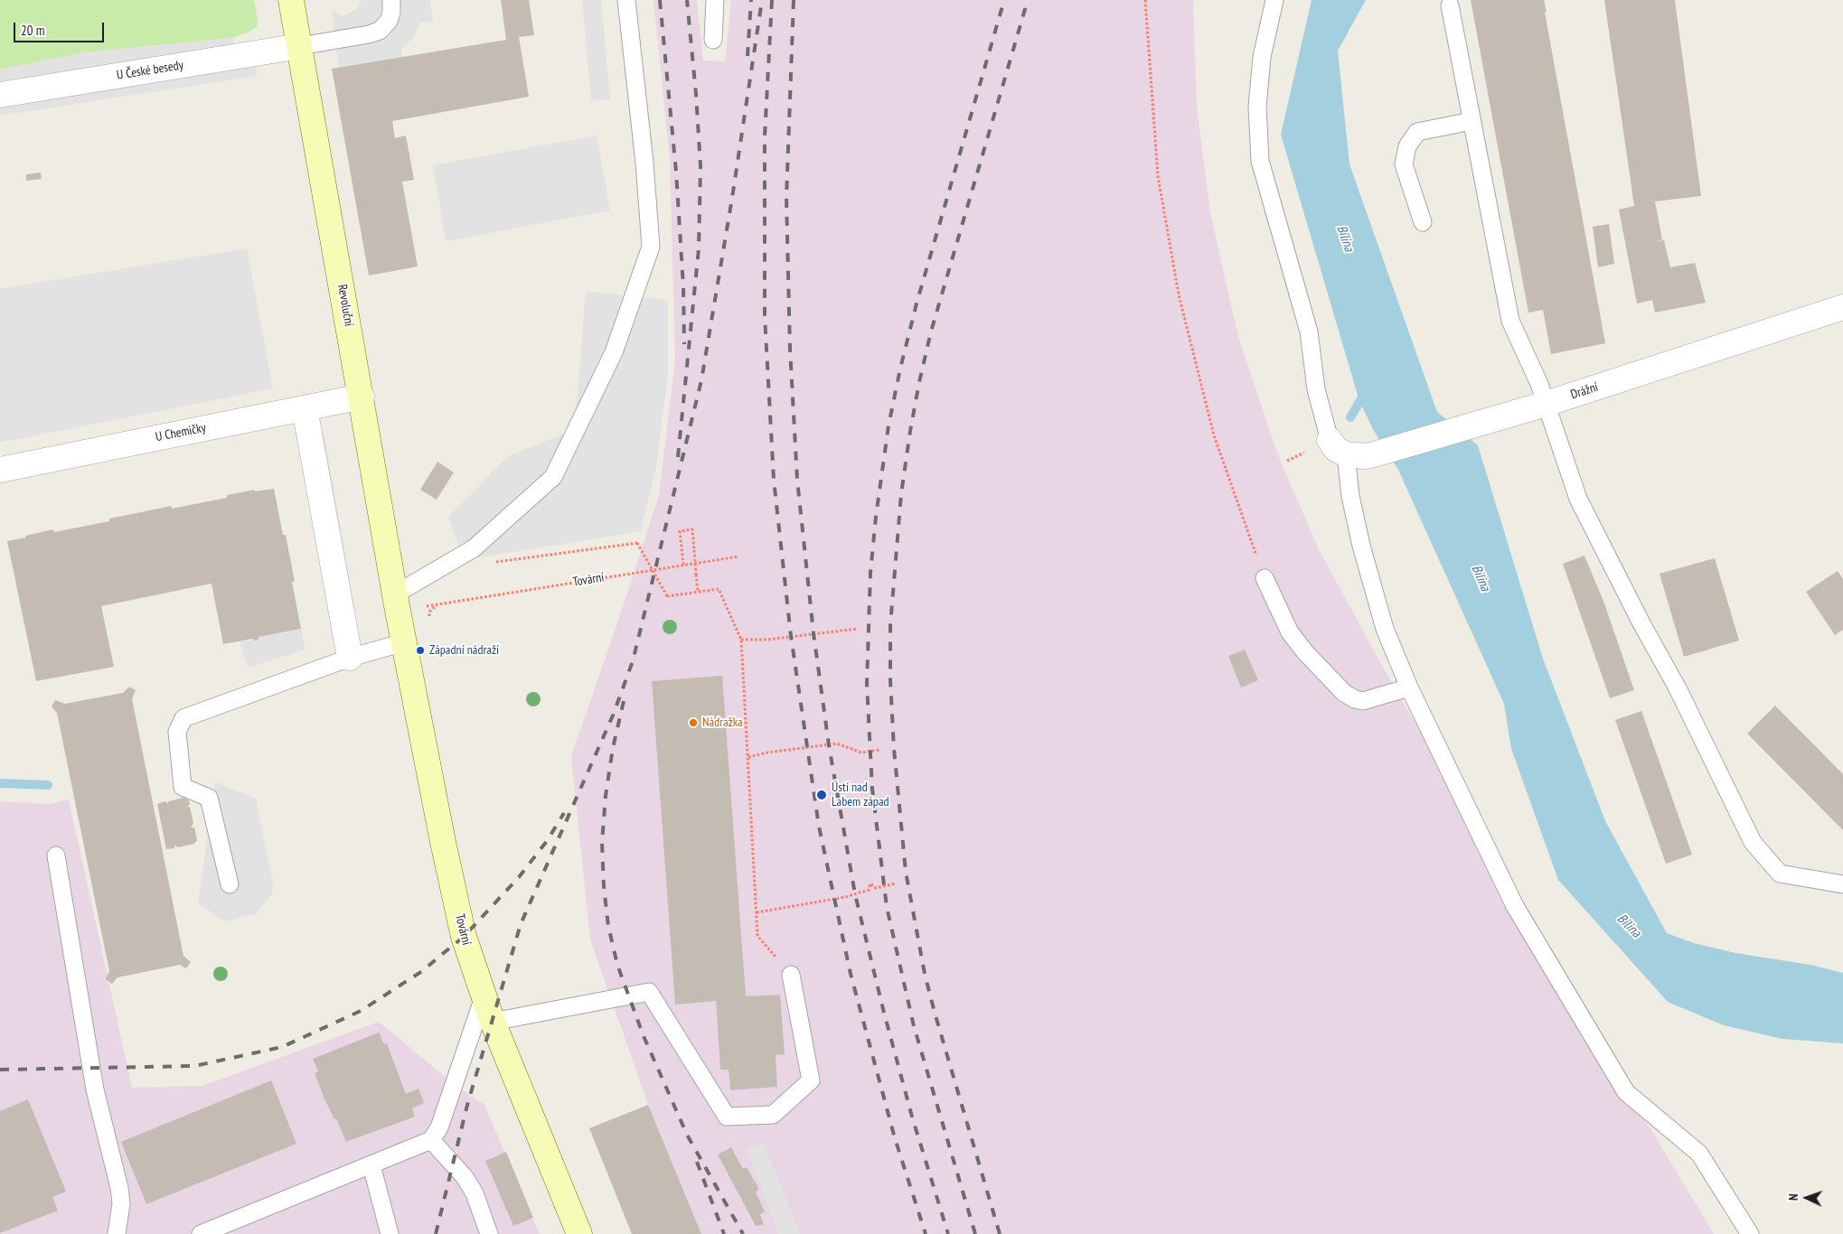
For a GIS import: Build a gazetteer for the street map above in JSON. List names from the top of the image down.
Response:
{
  "streets": {
    "street": [
      "U České besedy",
      "Revoluční",
      "Drážní",
      "U Chemičky",
      "Tovární"
    ]
  },
  "crossings": [
    ["U České besedy", "Revoluční"],
    ["Revoluční", "U Chemičky"],
    ["Revoluční", "Tovární"]
  ],
  "water": ["Bílina"],
  "places": ["Západní nádraží", "Nádražka", "Ústí nad Labem západ"],
  "scale_bar": "20 m",
  "north": "left"
}
